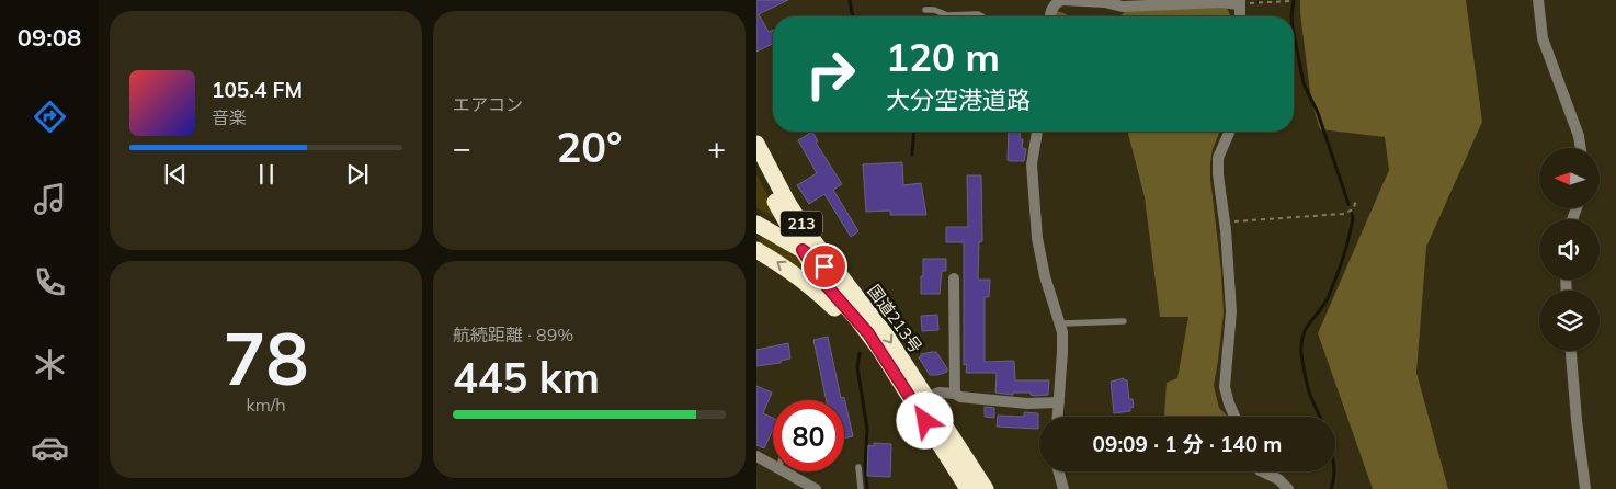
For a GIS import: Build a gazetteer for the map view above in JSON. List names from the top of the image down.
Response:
{
  "streets": {
    "highway": ["213", "国道213号"]
  },
  "crossings": [
    ["213", "国道213号"]
  ],
  "north": "left",
  "page": {
    "tabs": "09:08",
    "tile": [
      "エアコン",
      ["78", "km/h"],
      ["航続距離 · 89%", "445 km"]
    ],
    "turn": ["120 m", "大分空港道路"],
    "song": ["105.4 FM", "音楽"],
    "heat": ["−", "20°", "+"],
    "limit": "80",
    "trip": "09:09 · 1 分 · 140 m"
  }
}
